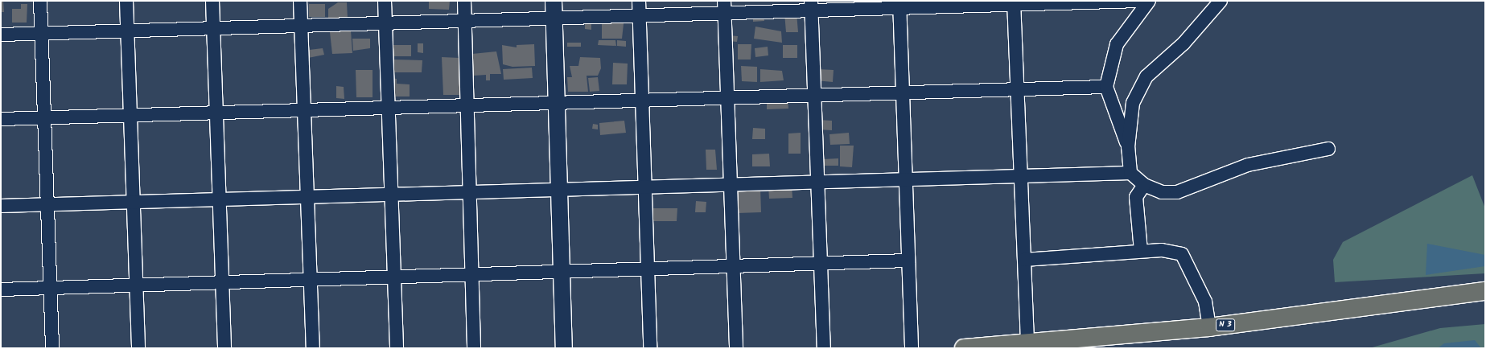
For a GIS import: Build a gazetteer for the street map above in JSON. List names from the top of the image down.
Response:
{
  "streets": {
    "main road": ["N 3"]
  }
}
